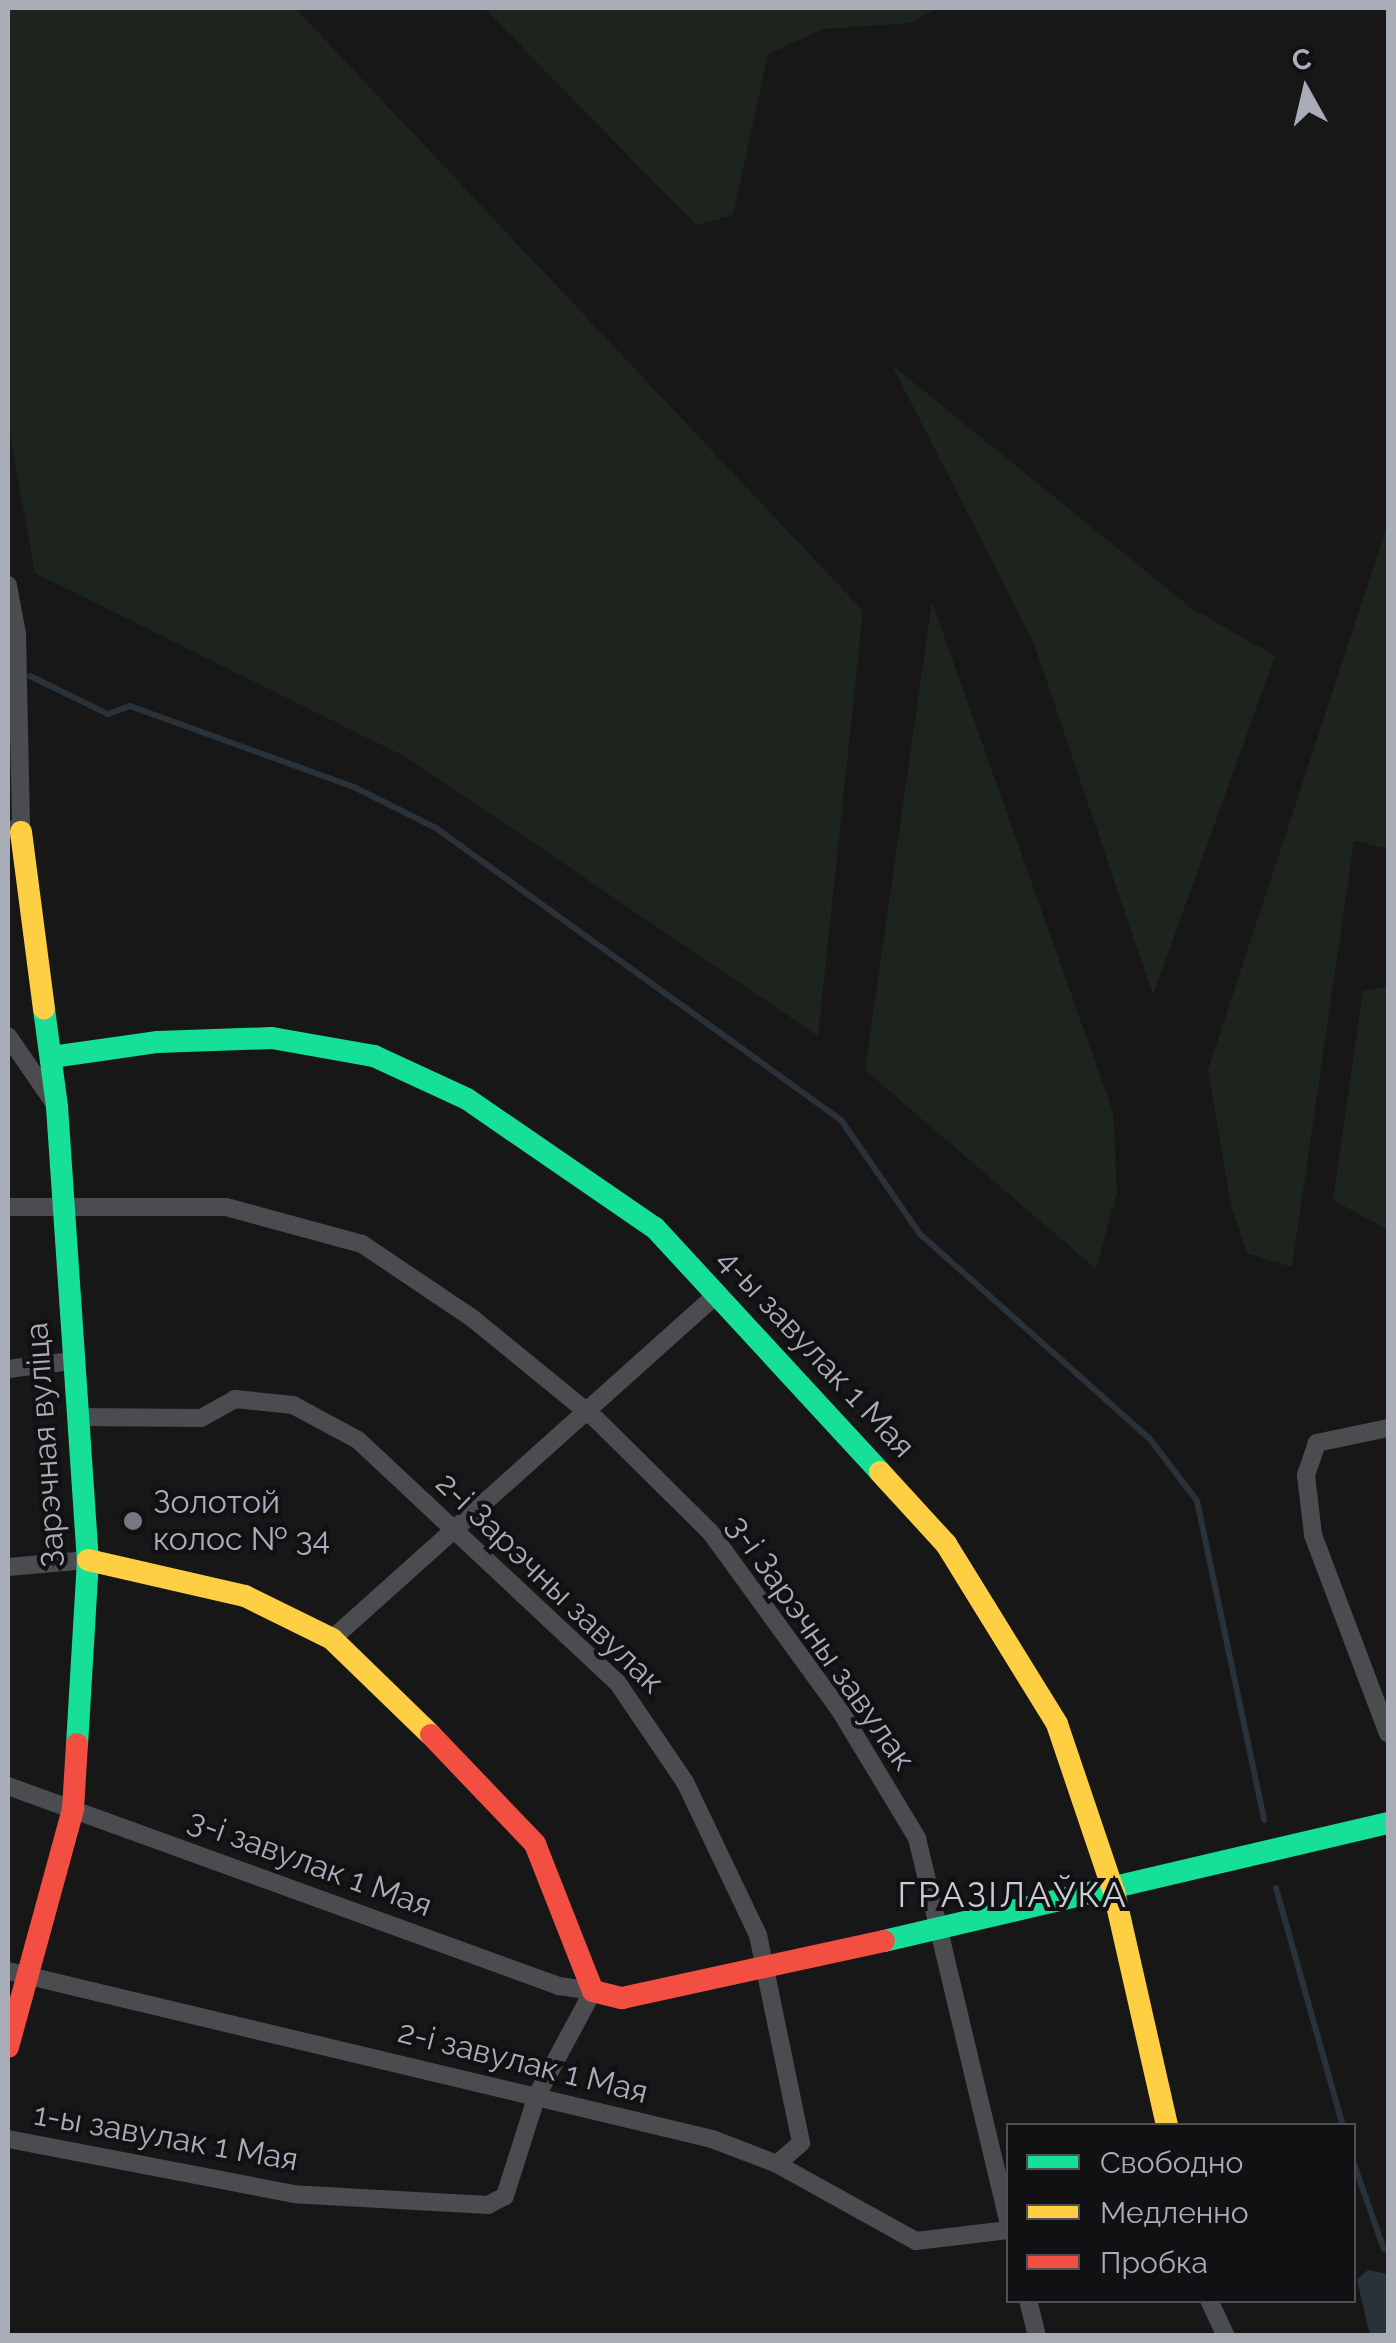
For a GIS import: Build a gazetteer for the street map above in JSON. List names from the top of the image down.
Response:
{
  "streets": {
    "street": [
      "4-ы завулак 1 Мая",
      "Зарэчная вуліца",
      "2-і Зарэчны завулак",
      "3-і Зарэчны завулак",
      "3-і завулак 1 Мая",
      "2-і завулак 1 Мая",
      "1-ы завулак 1 Мая"
    ]
  },
  "crossings": [
    ["4-ы завулак 1 Мая", "Зарэчная вуліца"],
    ["Зарэчная вуліца", "2-і Зарэчны завулак"],
    ["Зарэчная вуліца", "3-і Зарэчны завулак"],
    ["Зарэчная вуліца", "3-і завулак 1 Мая"],
    ["Зарэчная вуліца", "2-і завулак 1 Мая"],
    ["2-і Зарэчны завулак", "2-і завулак 1 Мая"],
    ["3-і завулак 1 Мая", "1-ы завулак 1 Мая"],
    ["2-і завулак 1 Мая", "1-ы завулак 1 Мая"]
  ],
  "districts": ["ГРАЗІЛАЎКА"],
  "places": ["Золотой колос № 34"],
  "legend": ["Свободно", "Медленно", "Пробка"],
  "north": "top"
}
